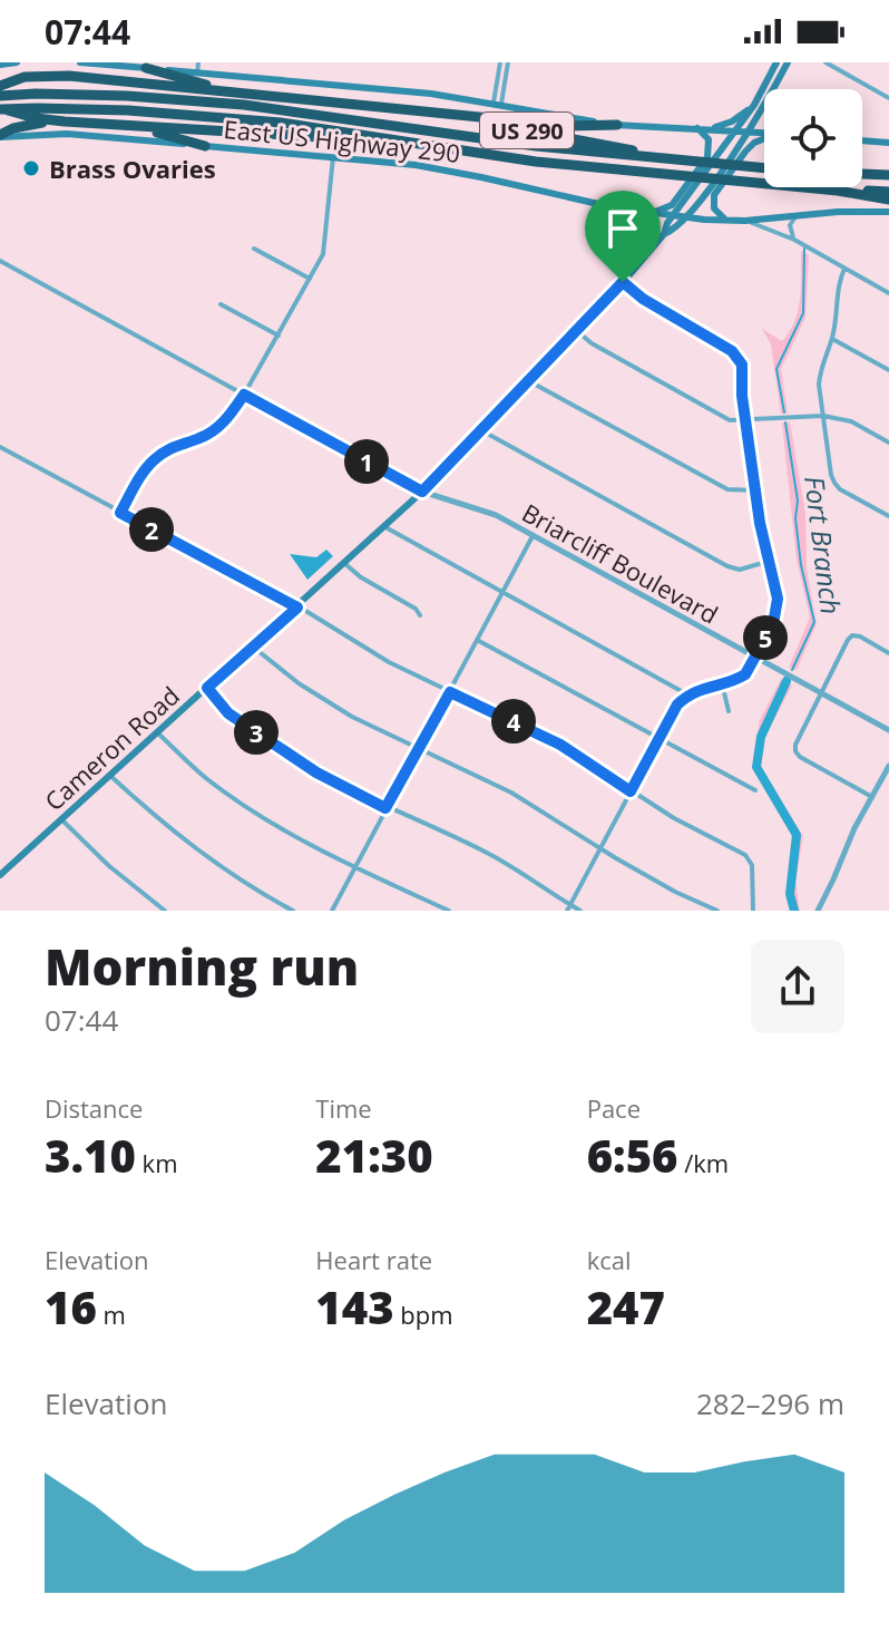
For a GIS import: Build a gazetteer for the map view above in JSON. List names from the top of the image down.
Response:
{
  "streets": {
    "highway": ["US 290"],
    "main road": ["East US Highway 290", "Cameron Road"],
    "street": ["Briarcliff Boulevard"]
  },
  "crossings": [
    ["US 290", "East US Highway 290"],
    ["East US Highway 290", "Cameron Road"],
    ["Briarcliff Boulevard", "Cameron Road"]
  ],
  "water": ["Fort Branch"],
  "places": ["Brass Ovaries"],
  "page": {
    "status": "07:44",
    "pins": [
      "1",
      "2",
      "5",
      "4",
      "3"
    ],
    "heading": ["Morning run", "07:44"],
    "stats": [
      ["Distance", "3.10 km"],
      ["Time", "21:30"],
      ["Pace", "6:56 /km"],
      ["Elevation", "16 m"],
      ["Heart rate", "143 bpm"],
      ["kcal", "247"]
    ],
    "chart": ["Elevation", "282–296 m"]
  }
}
